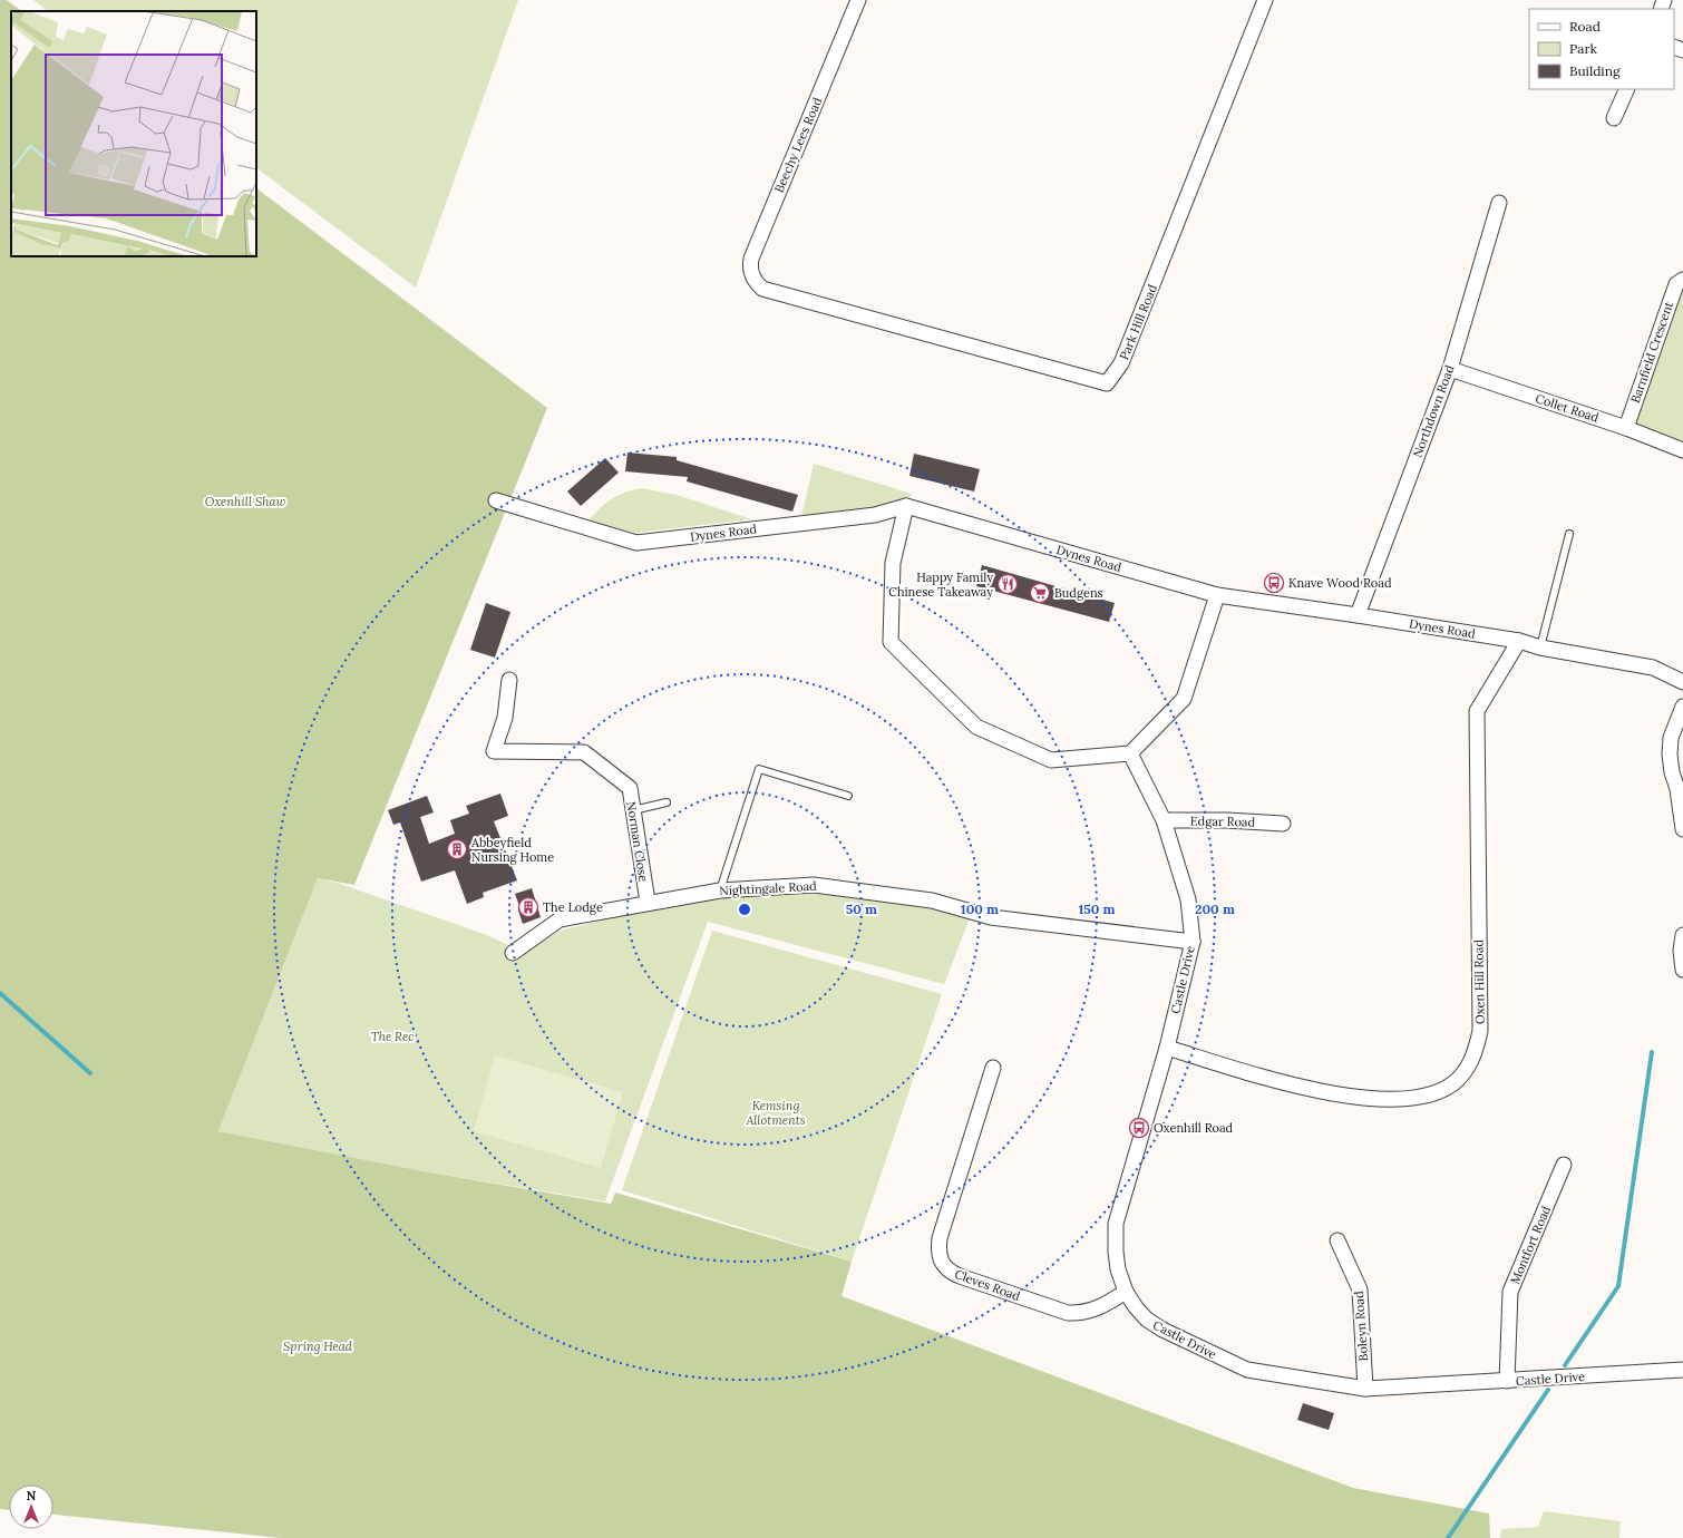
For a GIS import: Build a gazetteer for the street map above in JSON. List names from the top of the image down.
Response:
{
  "streets": {
    "street": [
      "Beechy Lees Road",
      "Park Hill Road",
      "Barnfield Crescent",
      "Collet Road",
      "Northdown Road",
      "Dynes Road",
      "Edgar Road",
      "Norman Close",
      "Nightingale Road",
      "Castle Drive",
      "Oxen Hill Road",
      "Montfort Road",
      "Cleves Road",
      "Boleyn Road"
    ]
  },
  "crossings": [
    ["Beechy Lees Road", "Park Hill Road"],
    ["Barnfield Crescent", "Collet Road"],
    ["Collet Road", "Northdown Road"],
    ["Northdown Road", "Dynes Road"],
    ["Dynes Road", "Oxen Hill Road"],
    ["Edgar Road", "Castle Drive"],
    ["Norman Close", "Nightingale Road"],
    ["Nightingale Road", "Castle Drive"],
    ["Castle Drive", "Oxen Hill Road"],
    ["Castle Drive", "Montfort Road"],
    ["Castle Drive", "Cleves Road"],
    ["Castle Drive", "Boleyn Road"]
  ],
  "parks": [
    "Oxenhill Shaw",
    "The Rec",
    "Kemsing Allotments",
    "Spring Head"
  ],
  "places": {
    "bus stop": ["Knave Wood Road", "Oxenhill Road"],
    "restaurant": ["Happy Family Chinese Takeaway"],
    "supermarket": ["Budgens"],
    "building": ["Abbeyfield Nursing Home", "The Lodge"]
  },
  "legend": ["Road", "Park", "Building"],
  "north": "top",
  "rings": [
    "50 m",
    "100 m",
    "150 m",
    "200 m"
  ]
}
